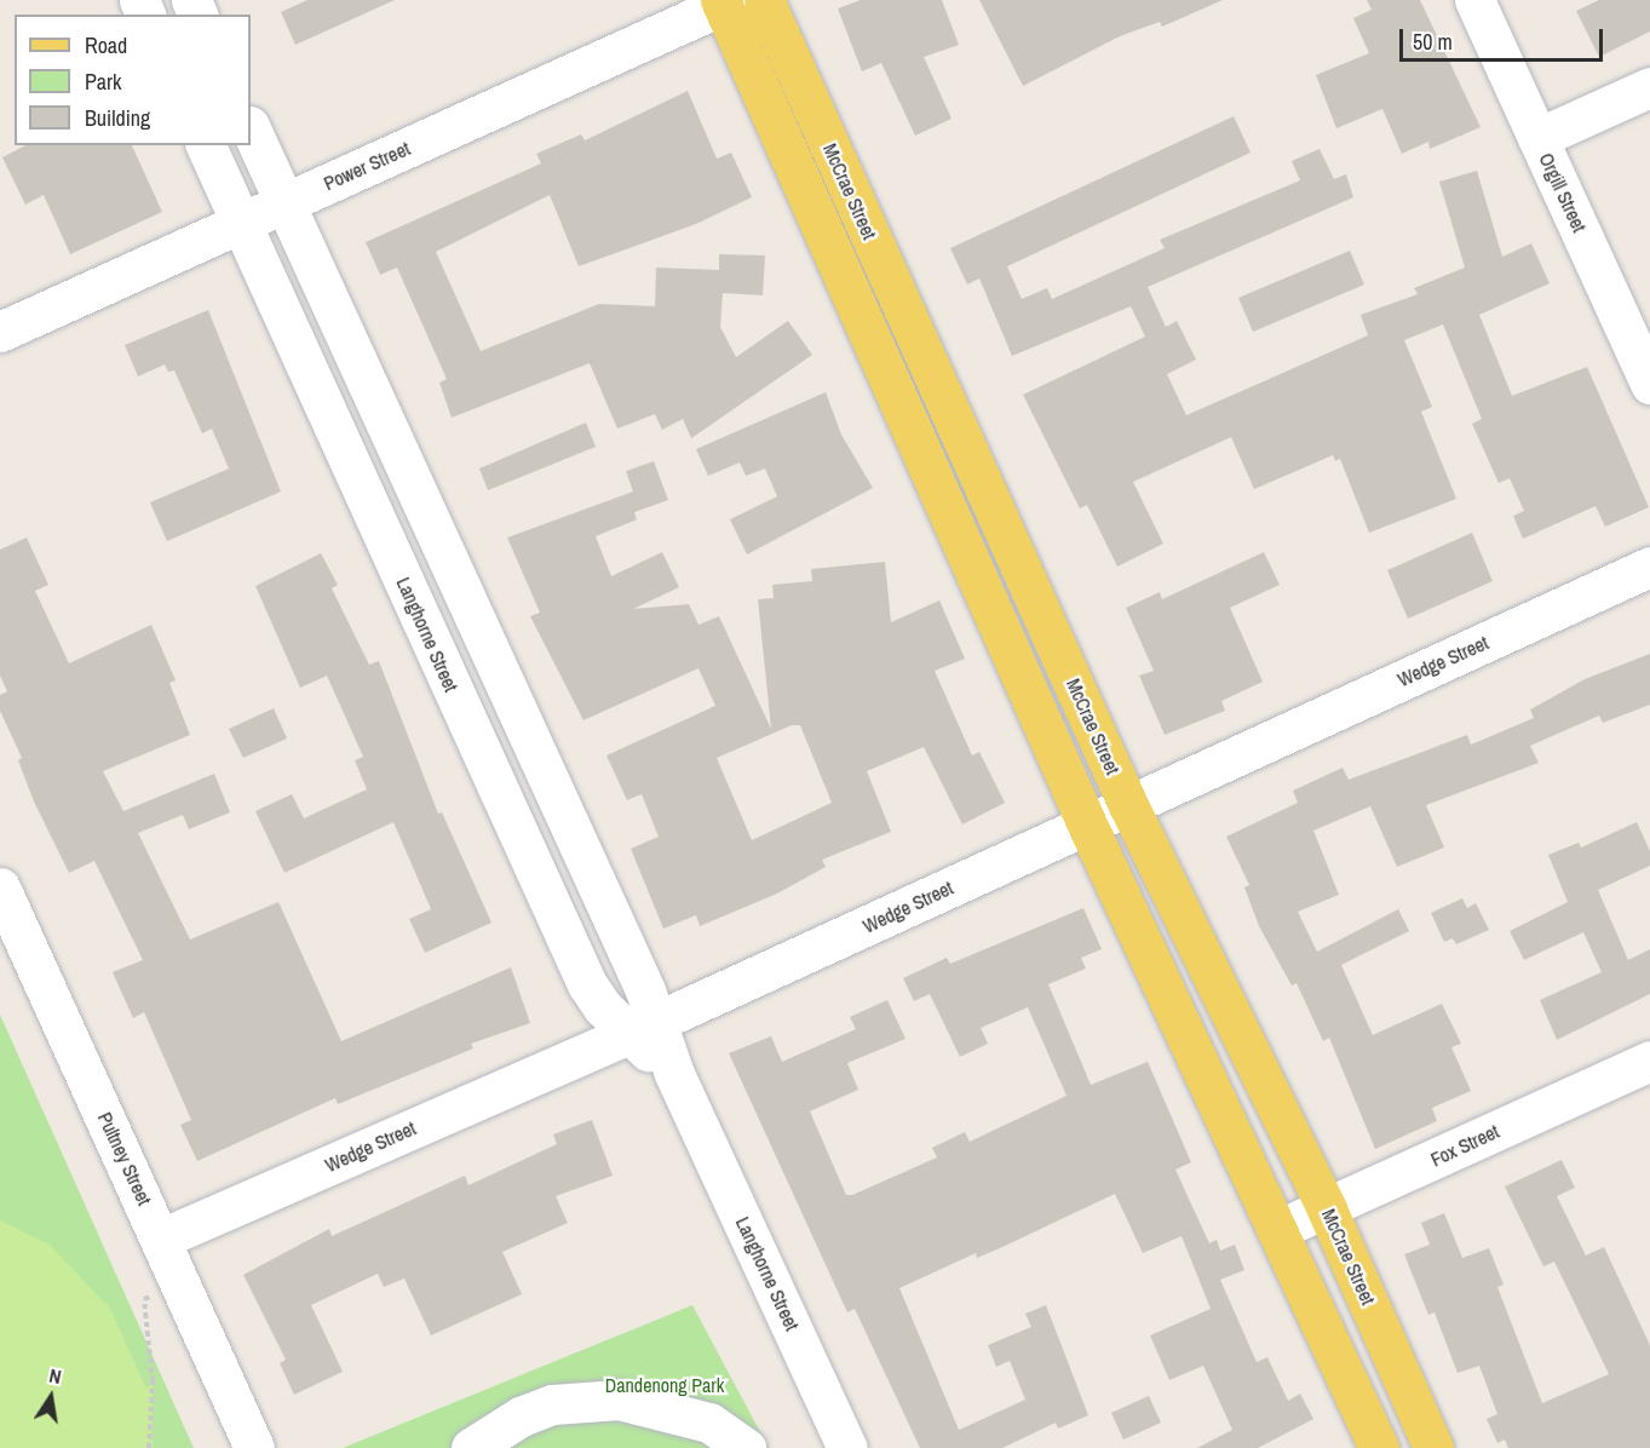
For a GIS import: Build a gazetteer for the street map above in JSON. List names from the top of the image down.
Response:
{
  "streets": {
    "main road": ["McCrae Street"],
    "street": [
      "Power Street",
      "Orgill Street",
      "Langhorne Street",
      "Wedge Street",
      "Fox Street",
      "Pultney Street"
    ]
  },
  "crossings": [
    ["Power Street", "McCrae Street"],
    ["Power Street", "Langhorne Street"],
    ["McCrae Street", "Wedge Street"],
    ["McCrae Street", "Fox Street"],
    ["Langhorne Street", "Wedge Street"],
    ["Wedge Street", "Pultney Street"]
  ],
  "parks": ["Dandenong Park"],
  "legend": ["Road", "Park", "Building"],
  "scale_bar": "50 m",
  "north": "top"
}
